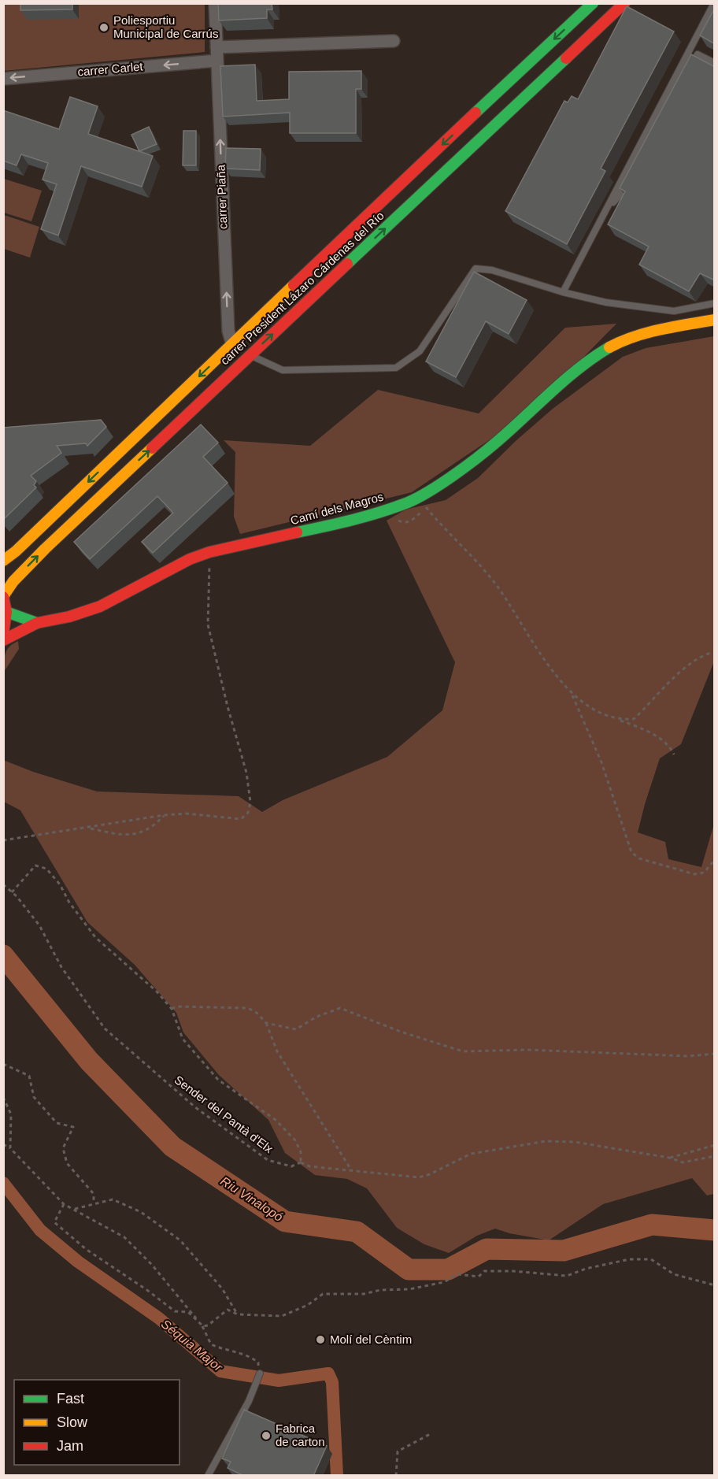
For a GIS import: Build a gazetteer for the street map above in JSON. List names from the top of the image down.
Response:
{
  "streets": {
    "main road": ["carrer President Lázaro Cárdenas del Río", "Camí dels Magros"],
    "street": ["carrer Carlet", "carrer Piaña"],
    "path": ["Sender del Pantà d'Elx"]
  },
  "crossings": [
    ["carrer Carlet", "carrer Piaña"],
    ["carrer Piaña", "carrer President Lázaro Cárdenas del Río"]
  ],
  "one_way": ["carrer Carlet", "carrer Piaña"],
  "water": ["Riu Vinalopó", "Séquia Major"],
  "places": ["Poliesportiu Municipal de Carrús", "Molí del Cèntim", "Fabrica de carton"],
  "legend": ["Fast", "Slow", "Jam"]
}
